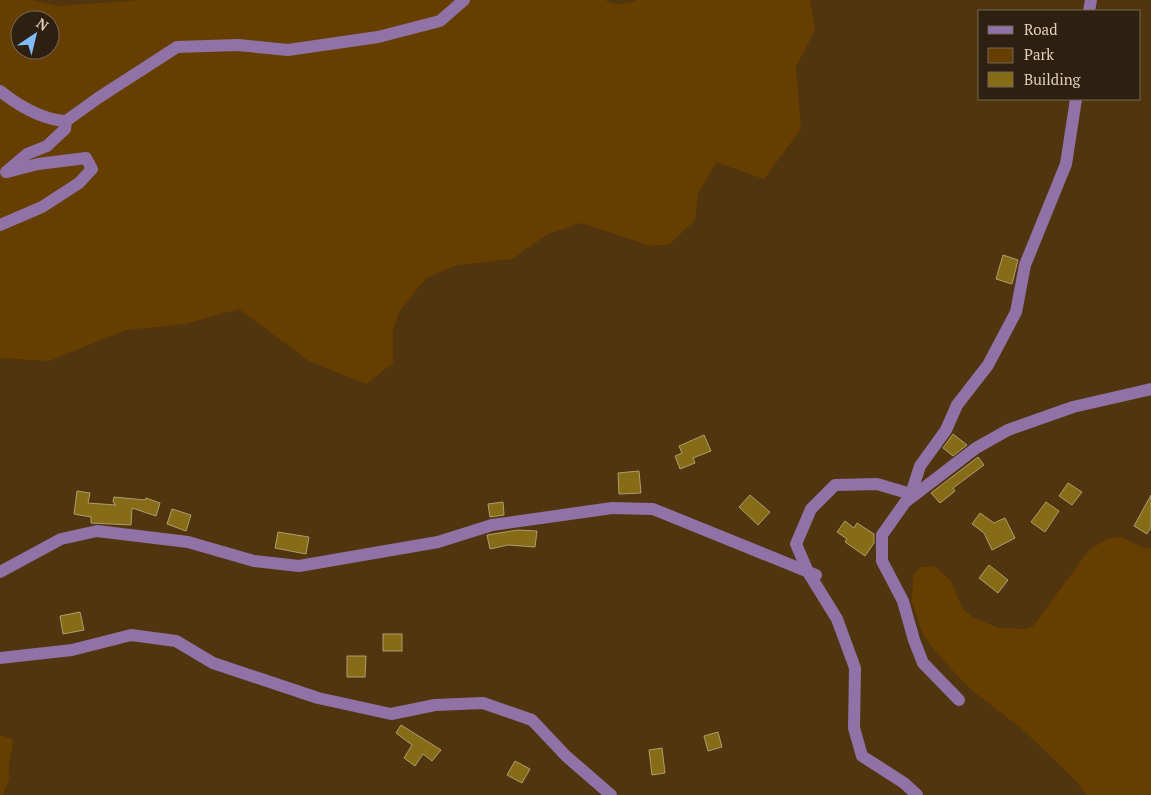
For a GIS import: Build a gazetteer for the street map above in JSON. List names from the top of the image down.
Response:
{
  "legend": ["Road", "Park", "Building"],
  "north": "top right"
}
